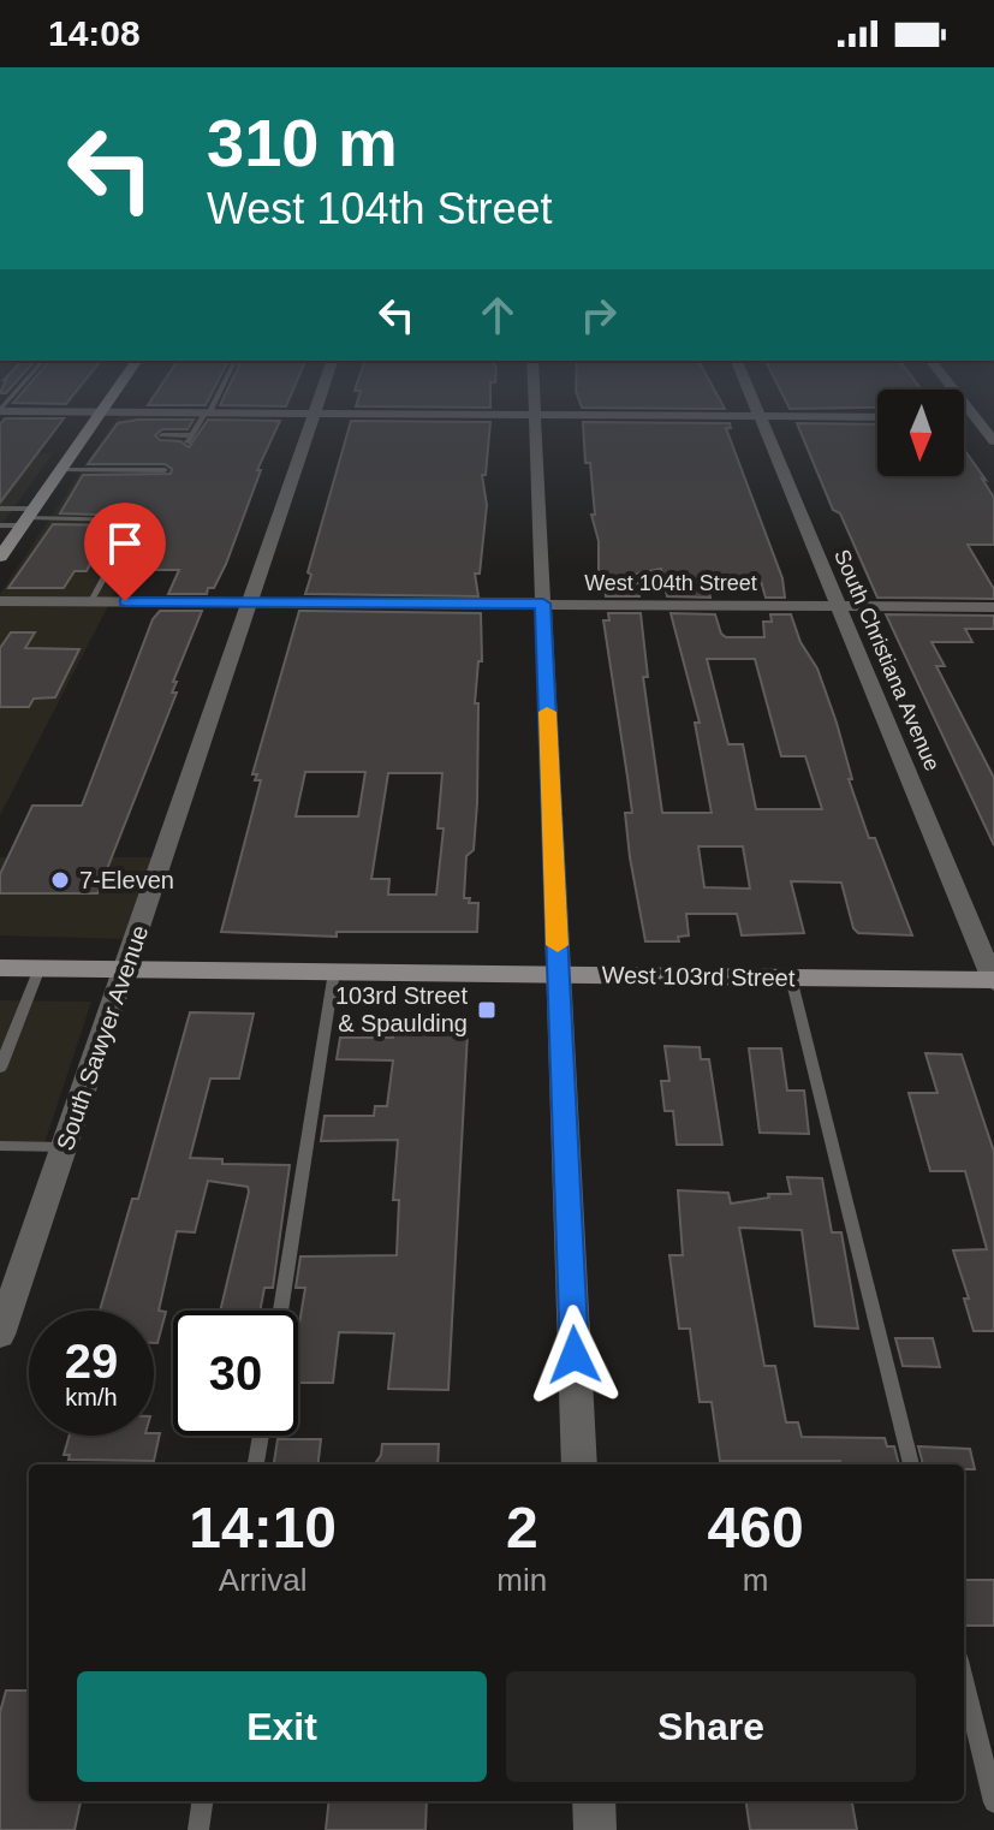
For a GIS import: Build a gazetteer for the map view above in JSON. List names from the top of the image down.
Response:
{
  "streets": {
    "main road": ["West 103rd Street"],
    "street": ["West 104th Street", "South Christiana Avenue", "South Sawyer Avenue"]
  },
  "crossings": [
    ["West 104th Street", "South Christiana Avenue"],
    ["West 104th Street", "South Sawyer Avenue"],
    ["South Christiana Avenue", "West 103rd Street"],
    ["West 103rd Street", "South Sawyer Avenue"]
  ],
  "places": {
    "other": ["7-Eleven"],
    "transit": ["103rd Street & Spaulding"]
  },
  "north": "bottom",
  "page": {
    "status": "14:08",
    "turn": ["310 m", "West 104th Street"],
    "speed": "29 km/h",
    "limit": "30",
    "eta": [
      "14:10",
      "Arrival",
      "2",
      "min",
      "460",
      "m"
    ],
    "buttons": ["Exit", "Share"]
  }
}
